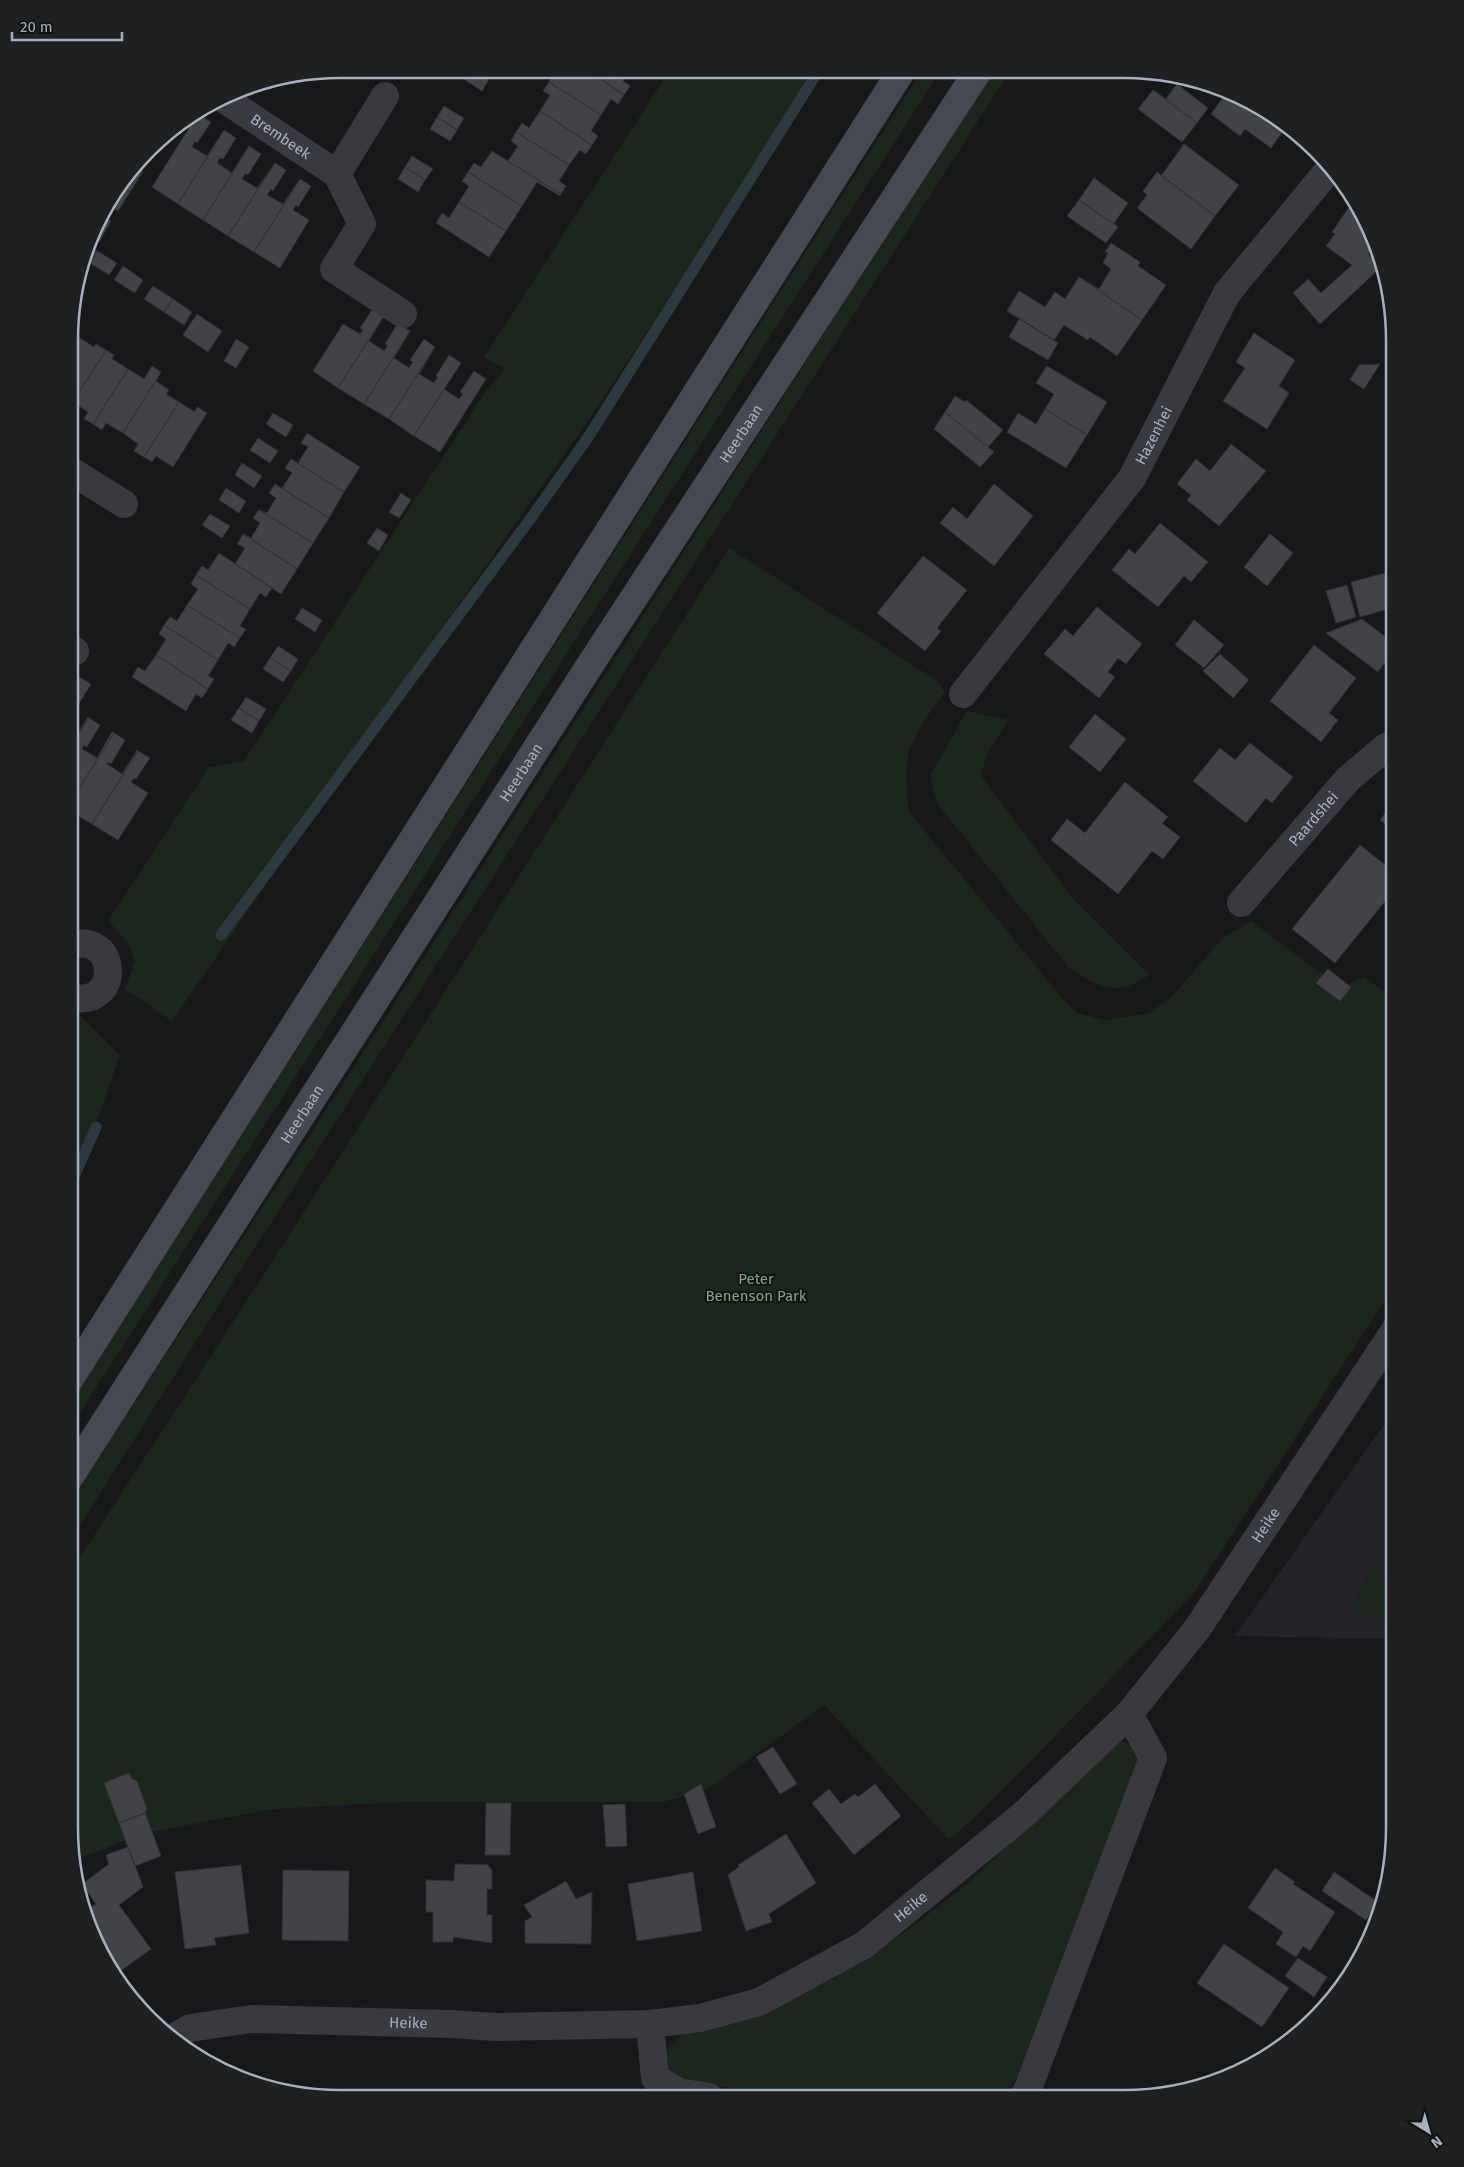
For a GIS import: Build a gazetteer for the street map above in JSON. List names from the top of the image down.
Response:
{
  "streets": {
    "main road": ["Heerbaan"],
    "street": [
      "Brembeek",
      "Hazenhei",
      "Paardshei",
      "Heike"
    ]
  },
  "parks": ["Peter Benenson Park"],
  "scale_bar": "20 m",
  "north": "bottom right"
}
